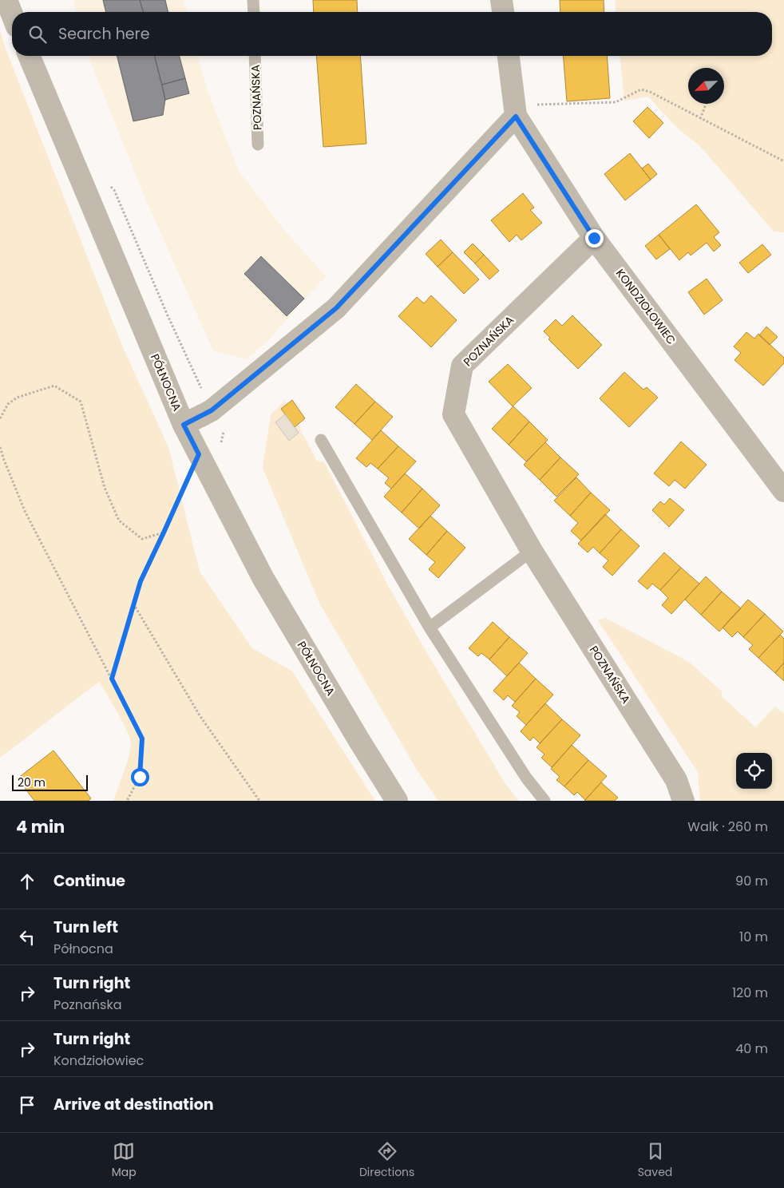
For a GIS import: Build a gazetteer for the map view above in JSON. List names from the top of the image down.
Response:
{
  "streets": {
    "street": ["POZNAŃSKA", "KONDZIOŁOWIEC", "PÓŁNOCNA"]
  },
  "crossings": [
    ["POZNAŃSKA", "KONDZIOŁOWIEC"]
  ],
  "scale_bar": "20 m",
  "north": "bottom left",
  "page": {
    "search": "Search here",
    "scale": "20 m",
    "heading": ["4 min", "Walk · 260 m"],
    "list": [
      ["Continue", "90 m"],
      ["Turn left", "Północna", "10 m"],
      ["Turn right", "Poznańska", "120 m"],
      ["Turn right", "Kondziołowiec", "40 m"],
      "Arrive at destination"
    ],
    "nav": ["Map", "Directions", "Saved"]
  }
}
